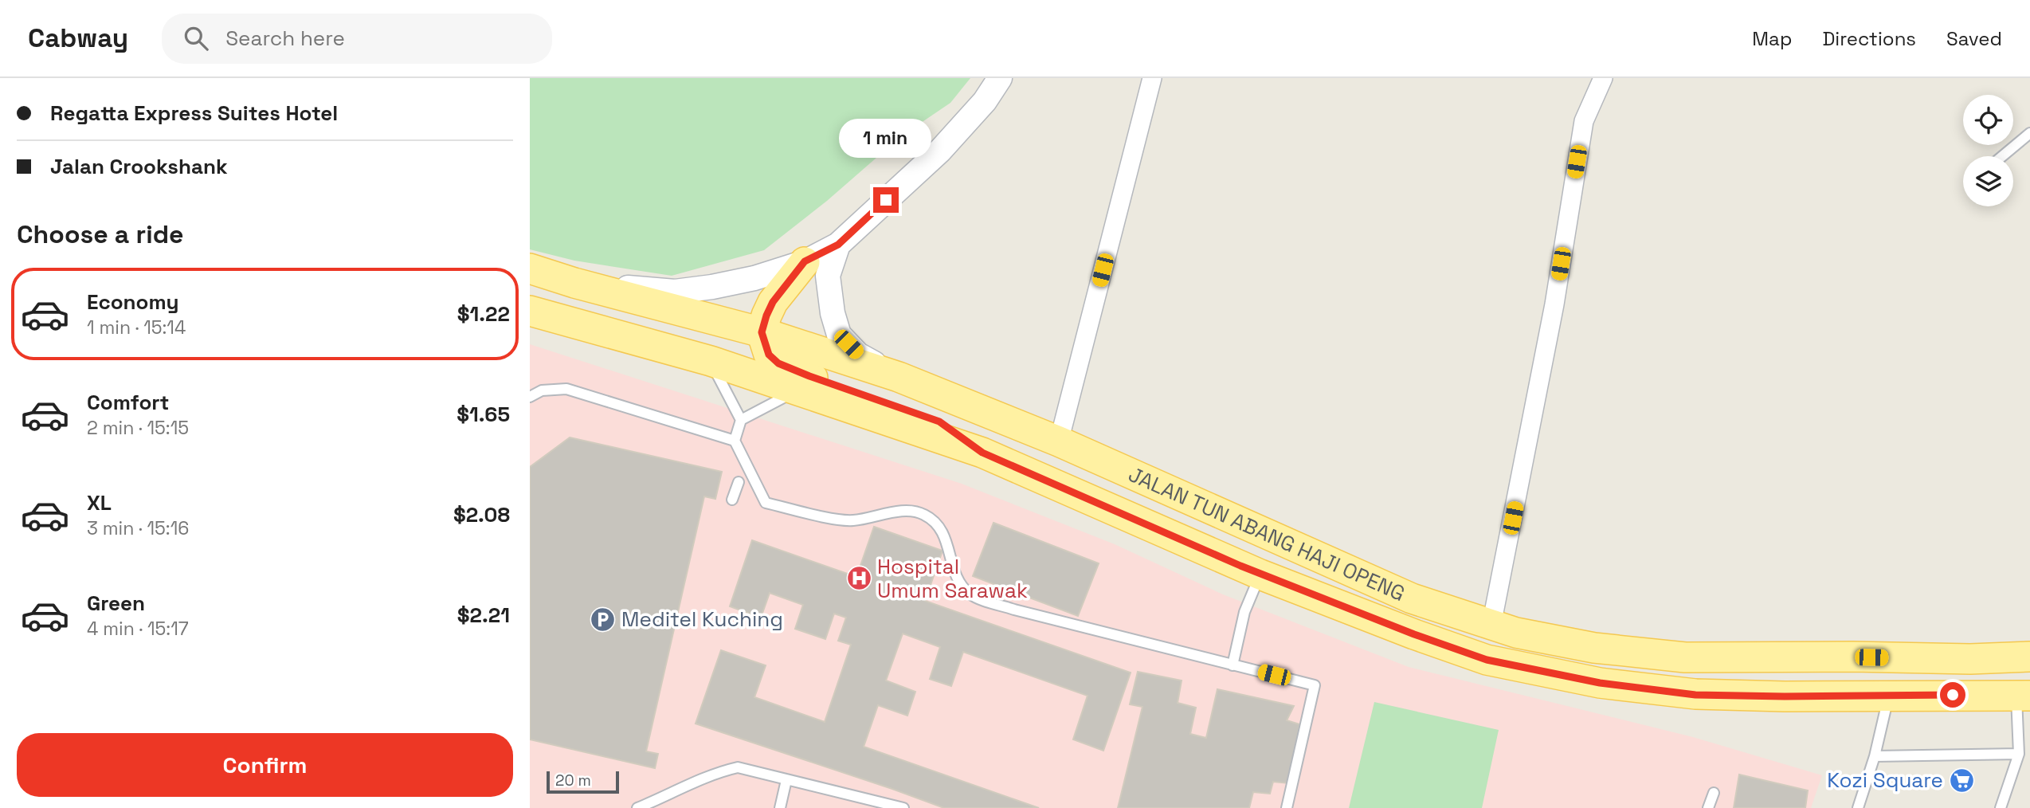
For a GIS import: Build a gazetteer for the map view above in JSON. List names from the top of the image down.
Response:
{
  "streets": {
    "main road": ["JALAN TUN ABANG HAJI OPENG"]
  },
  "places": {
    "hospital": ["Hospital Umum Sarawak"],
    "parking": ["Meditel Kuching"],
    "supermarket": ["Kozi Square"]
  },
  "scale_bar": "20 m",
  "page": {
    "header": "Cabway",
    "search": "Search here",
    "nav": ["Map", "Directions", "Saved"],
    "banner": ["Regatta Express Suites Hotel", "Jalan Crookshank"],
    "bubble": "1 min",
    "heading": "Choose a ride",
    "list": [
      {
        "name": "Economy",
        "note": "1 min · 15:14",
        "value": "$1.22"
      },
      {
        "name": "Comfort",
        "note": "2 min · 15:15",
        "value": "$1.65"
      },
      {
        "name": "XL",
        "note": "3 min · 15:16",
        "value": "$2.08"
      },
      {
        "name": "Green",
        "note": "4 min · 15:17",
        "value": "$2.21"
      }
    ],
    "buttons": "Confirm",
    "scale": "20 m"
  }
}
